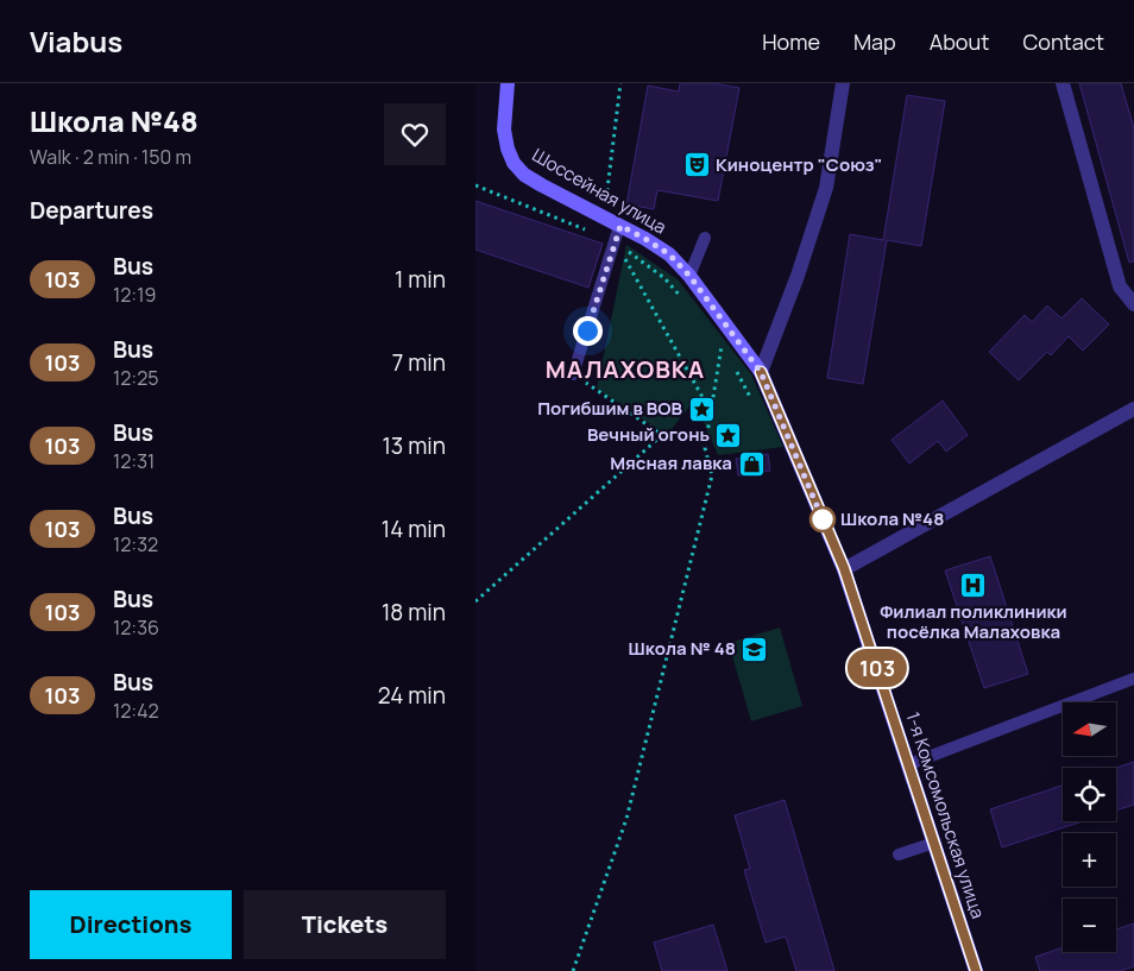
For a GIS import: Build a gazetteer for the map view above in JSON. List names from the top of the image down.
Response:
{
  "streets": {
    "main road": ["Шоссейная улица", "1-я Комсомольская улица"]
  },
  "crossings": [
    ["Шоссейная улица", "1-я Комсомольская улица"]
  ],
  "districts": ["МАЛАХОВКА"],
  "places": {
    "theatre": ["Киноцентр \"Союз\""],
    "place": ["Погибшим в ВОВ", "Вечный огонь"],
    "shop": ["Мясная лавка"],
    "other": ["Школа №48"],
    "hospital": ["Филиал поликлиники посёлка Малаховка"],
    "school or university": ["Школа № 48"]
  },
  "lines": ["bus line 103"],
  "north": "left",
  "page": {
    "header": "Viabus",
    "nav": [
      "Home",
      "Map",
      "About",
      "Contact"
    ],
    "heading": [
      ["Школа №48", "Walk · 2 min · 150 m"],
      "Departures"
    ],
    "on_map": "103",
    "list": [
      {
        "mark": "103",
        "name": "Bus",
        "note": "12:19",
        "value": "1 min"
      },
      {
        "mark": "103",
        "name": "Bus",
        "note": "12:25",
        "value": "7 min"
      },
      {
        "mark": "103",
        "name": "Bus",
        "note": "12:31",
        "value": "13 min"
      },
      {
        "mark": "103",
        "name": "Bus",
        "note": "12:32",
        "value": "14 min"
      },
      {
        "mark": "103",
        "name": "Bus",
        "note": "12:36",
        "value": "18 min"
      },
      {
        "mark": "103",
        "name": "Bus",
        "note": "12:42",
        "value": "24 min"
      }
    ],
    "map_buttons": ["+", "−"],
    "buttons": ["Directions", "Tickets"]
  }
}
